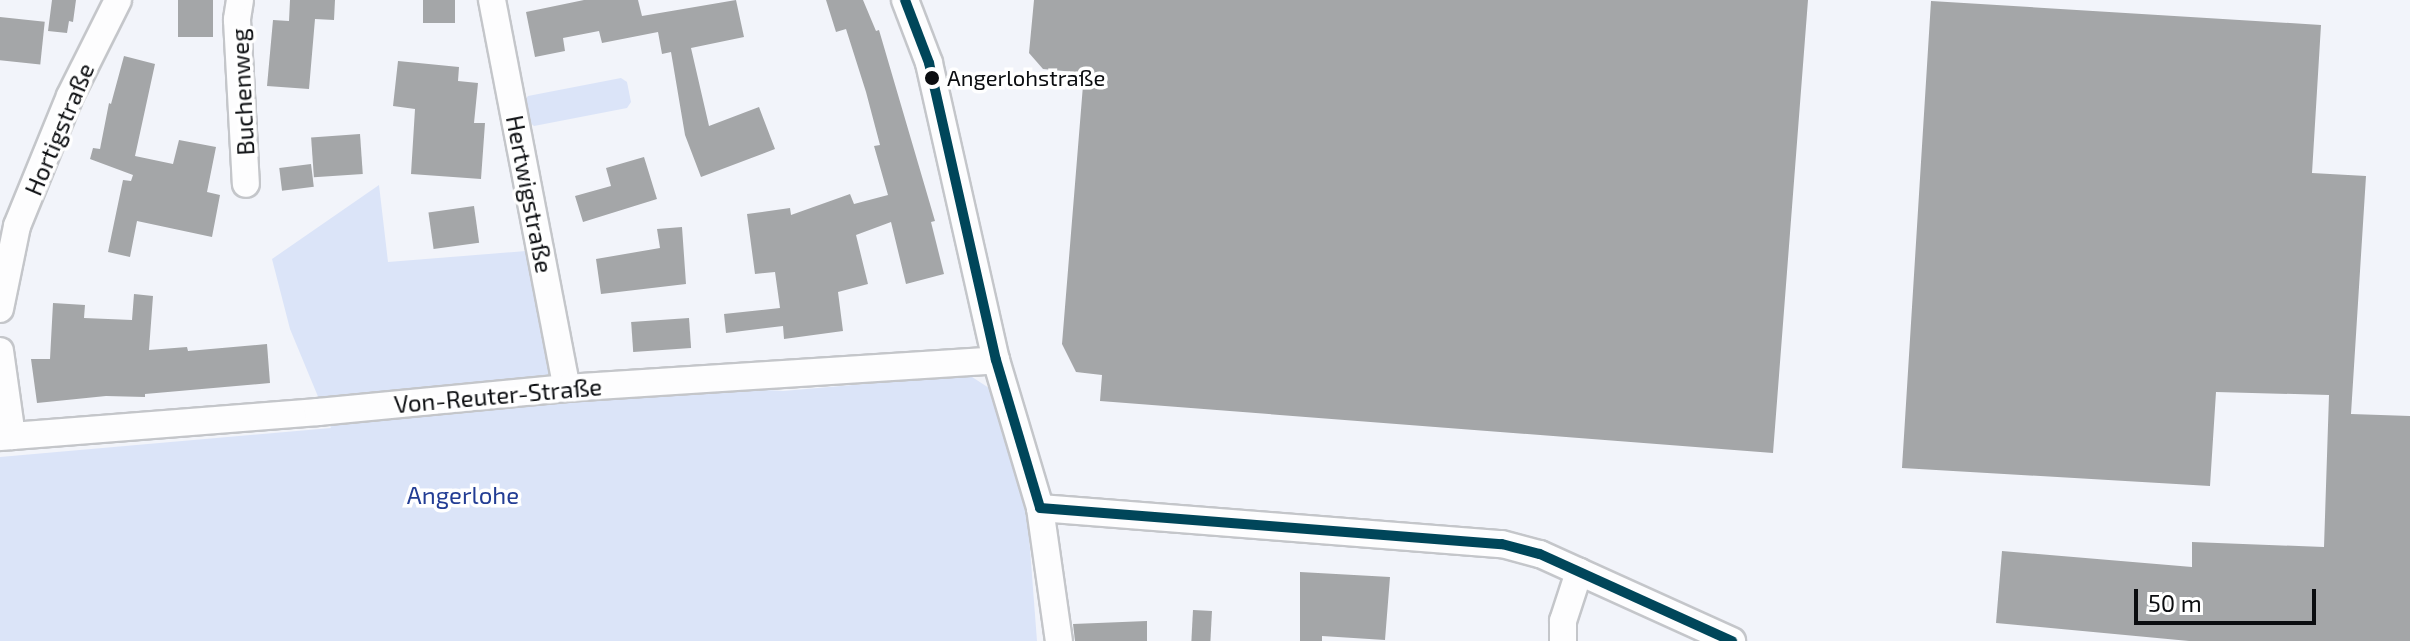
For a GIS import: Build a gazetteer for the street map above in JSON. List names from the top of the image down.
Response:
{
  "streets": {
    "street": [
      "Buchenweg",
      "Hortigstraße",
      "Hertwigstraße",
      "Von-Reuter-Straße"
    ]
  },
  "crossings": [
    ["Hertwigstraße", "Von-Reuter-Straße"]
  ],
  "parks": ["Angerlohe"],
  "places": ["Angerlohstraße"],
  "scale_bar": "50 m"
}
